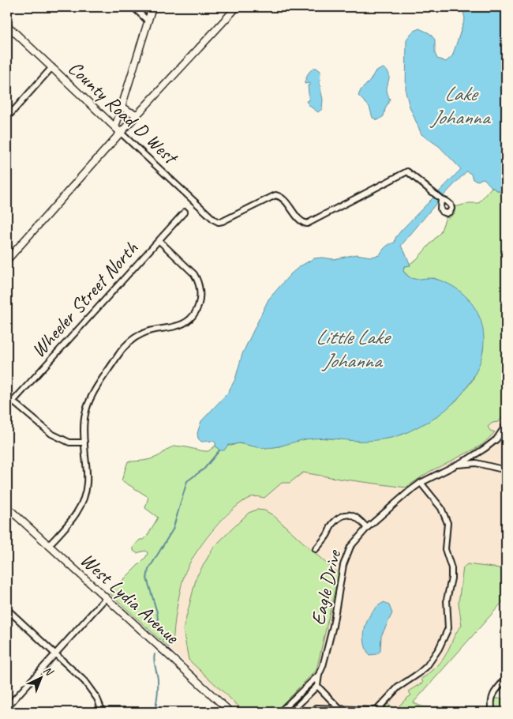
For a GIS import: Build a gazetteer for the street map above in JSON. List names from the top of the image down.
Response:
{
  "streets": {
    "street": [
      "County Road D West",
      "Wheeler Street North",
      "Eagle Drive",
      "West Lydia Avenue"
    ]
  },
  "water": ["Lake Johanna", "Little Lake Johanna"],
  "north": "top right"
}
